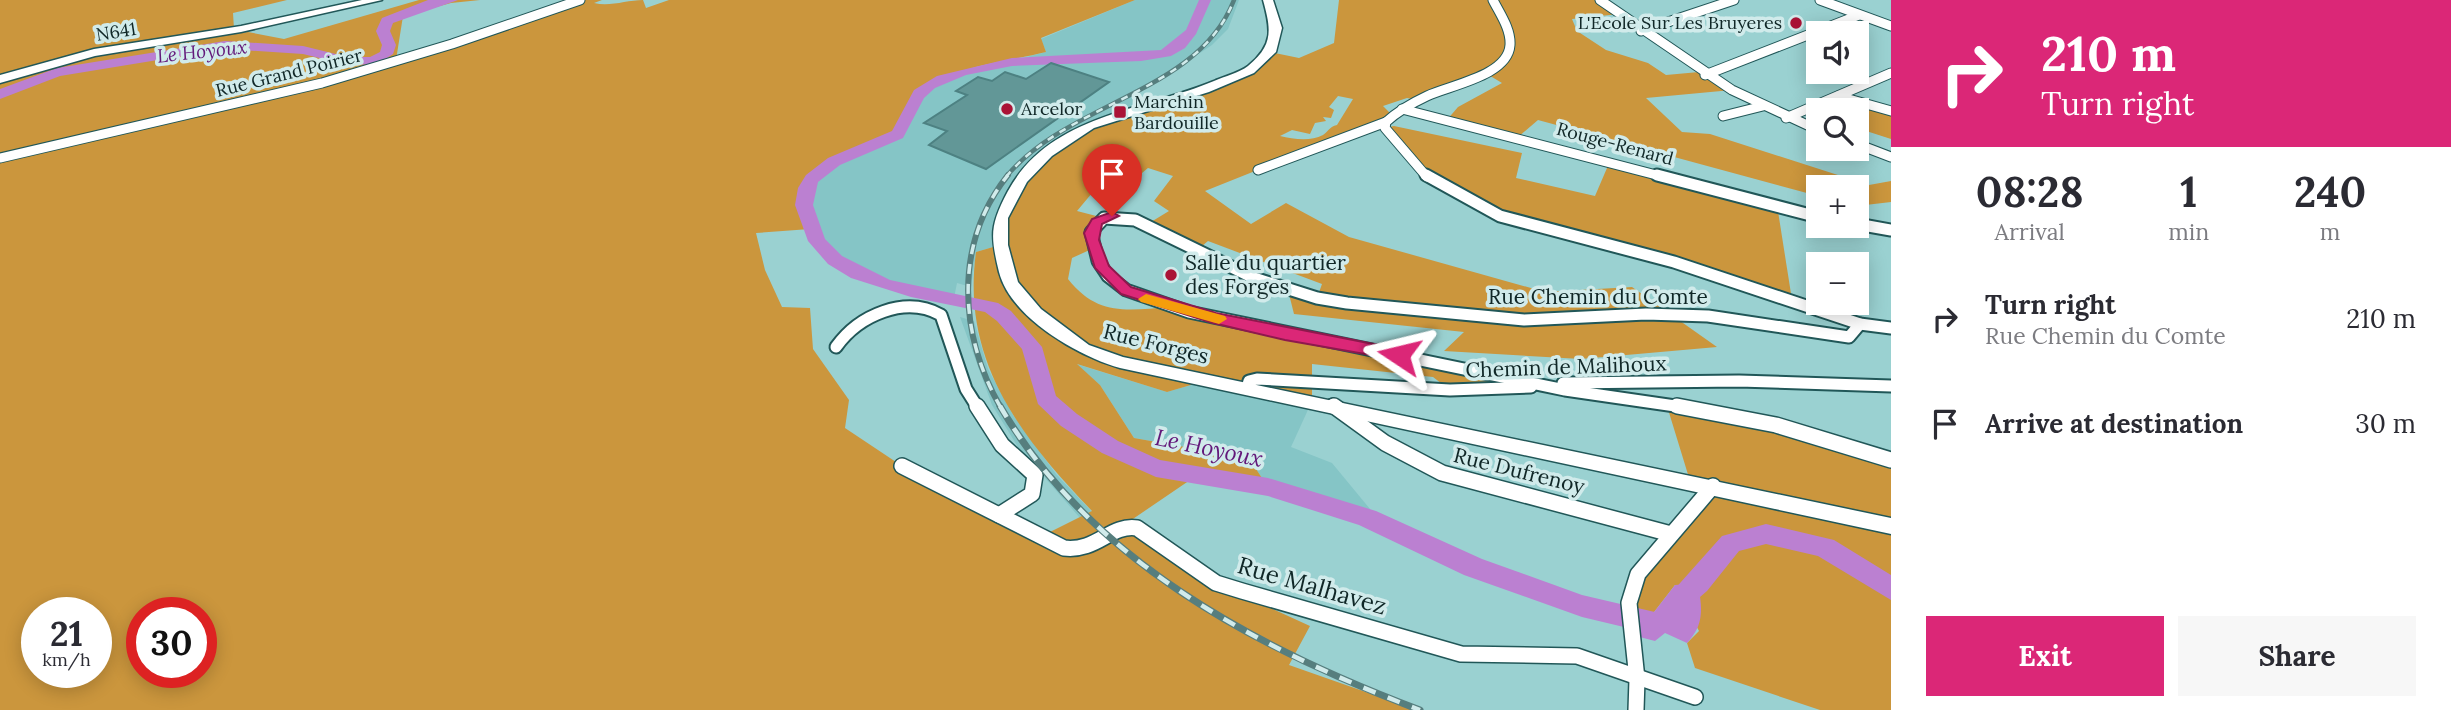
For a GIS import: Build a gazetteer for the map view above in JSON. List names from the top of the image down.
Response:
{
  "streets": {
    "main road": ["N641", "Rue Forges"],
    "street": [
      "Rue Grand Poirier",
      "Rouge-Renard",
      "Rue Chemin du Comte",
      "Chemin de Malihoux",
      "Rue Dufrenoy",
      "Rue Malhavez"
    ]
  },
  "crossings": [
    ["Rue Chemin du Comte", "Chemin de Malihoux"],
    ["Rue Forges", "Chemin de Malihoux"],
    ["Rue Forges", "Rue Dufrenoy"]
  ],
  "water": ["Le Hoyoux"],
  "places": {
    "other": ["L'Ecole Sur Les Bruyeres", "Arcelor", "Salle du quartier des Forges"],
    "transit": ["Marchin Bardouille"]
  },
  "page": {
    "turn": ["210 m", "Turn right"],
    "map_buttons": ["+", "−"],
    "eta": [
      "08:28",
      "Arrival",
      "1",
      "min",
      "240",
      "m"
    ],
    "list": [
      {
        "name": "Turn right",
        "note": "Rue Chemin du Comte",
        "value": "210 m"
      },
      {
        "name": "Arrive at destination",
        "value": "30 m"
      }
    ],
    "speed": "21 km/h",
    "limit": "30",
    "buttons": ["Exit", "Share"]
  }
}
